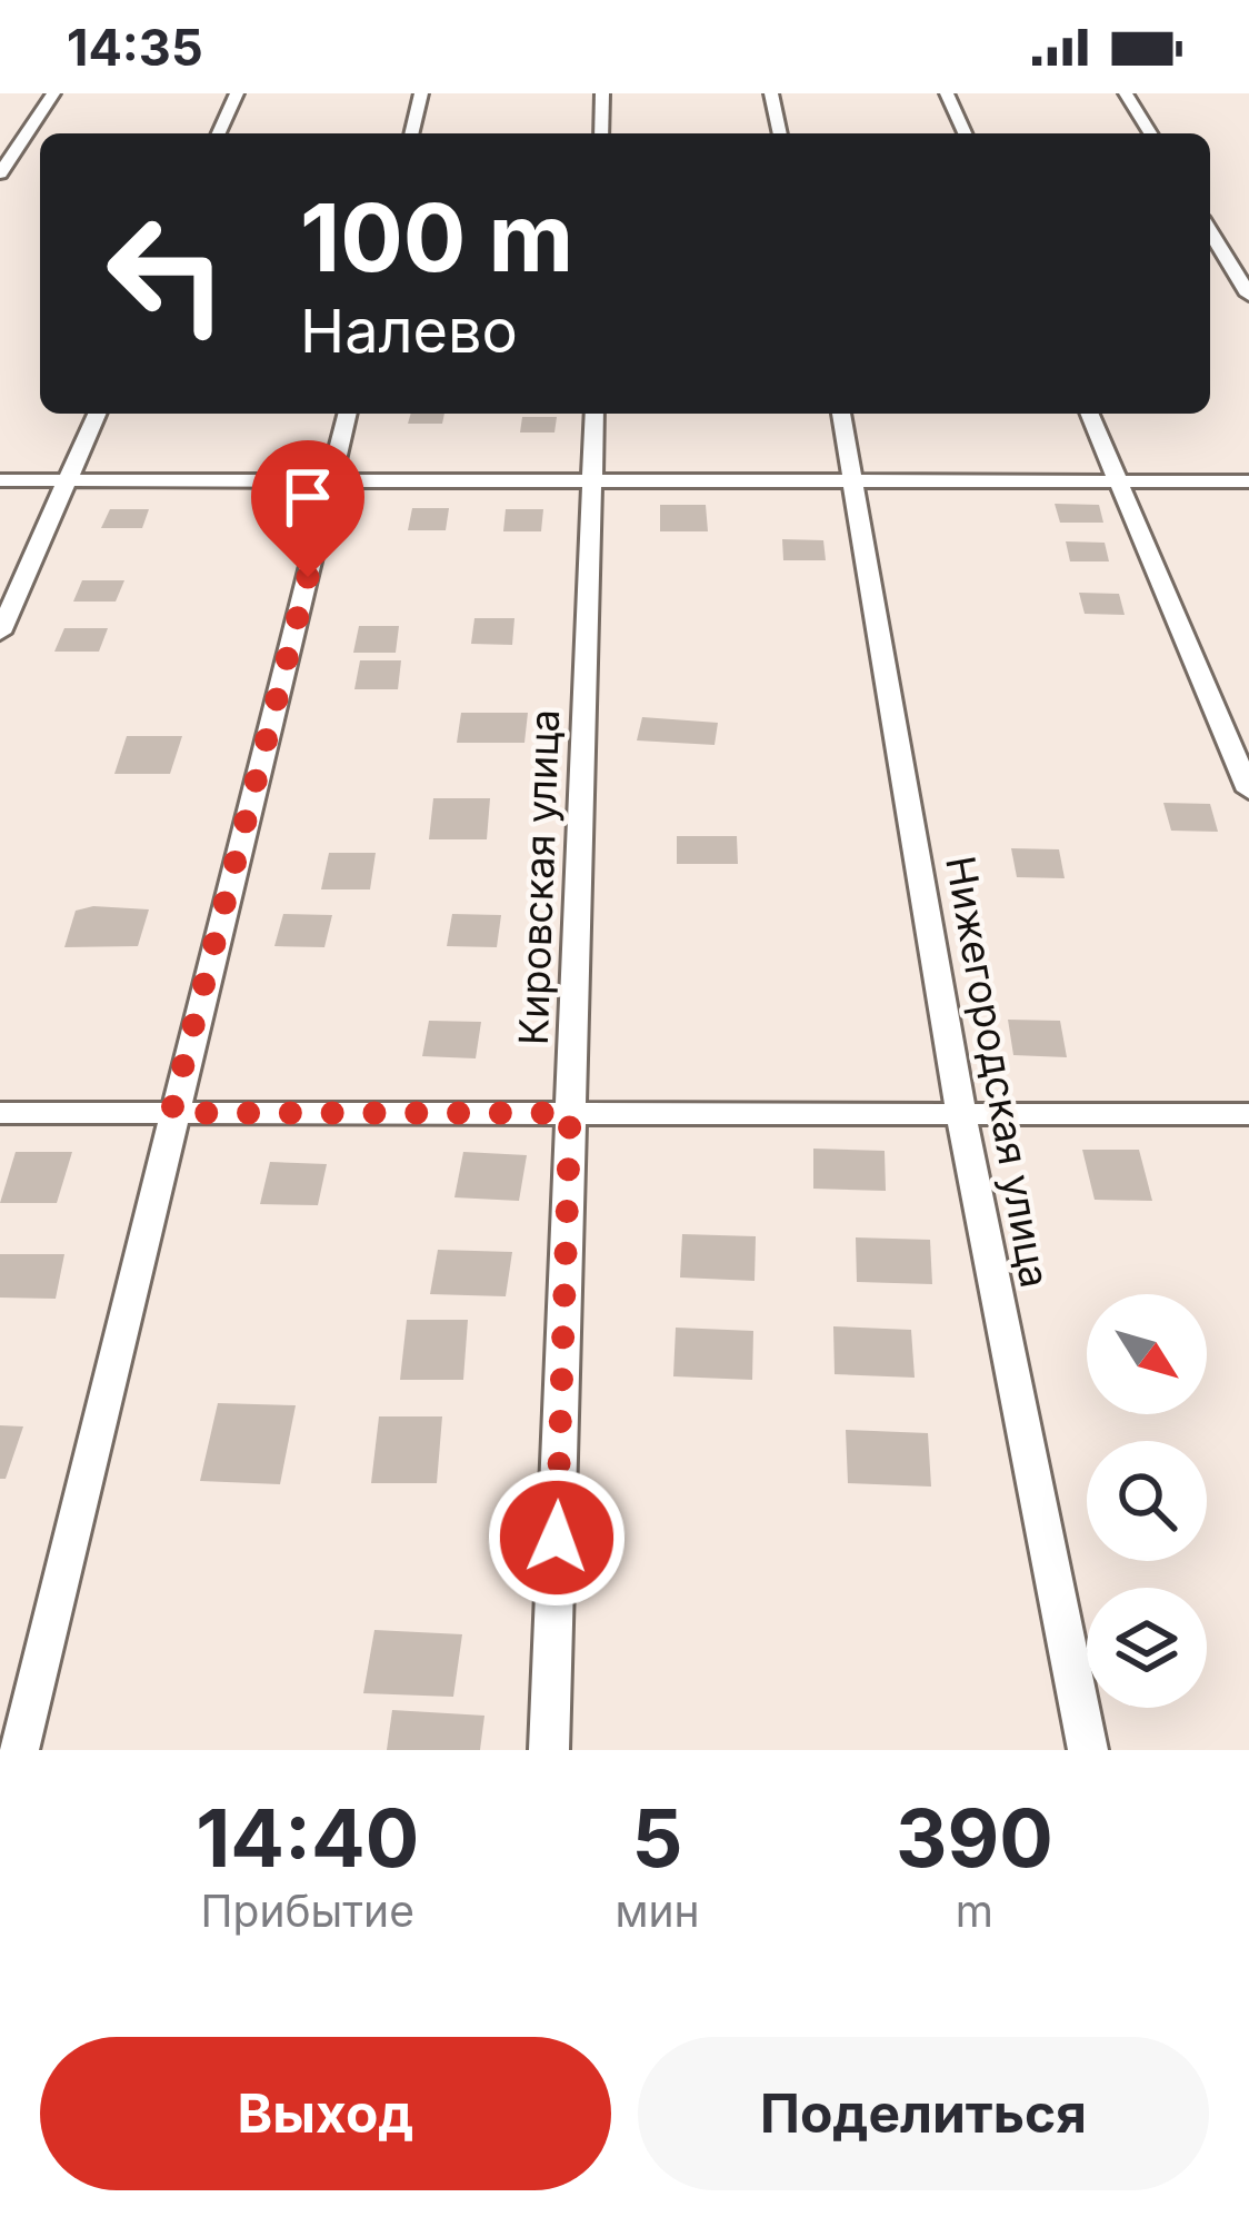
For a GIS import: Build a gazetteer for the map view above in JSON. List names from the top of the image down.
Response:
{
  "streets": {
    "street": ["Кировская улица", "Нижегородская улица"]
  },
  "north": "bottom right",
  "page": {
    "status": "14:35",
    "turn": ["100 m", "Налево"],
    "eta": [
      "14:40",
      "Прибытие",
      "5",
      "мин",
      "390",
      "m"
    ],
    "buttons": ["Выход", "Поделиться"]
  }
}
